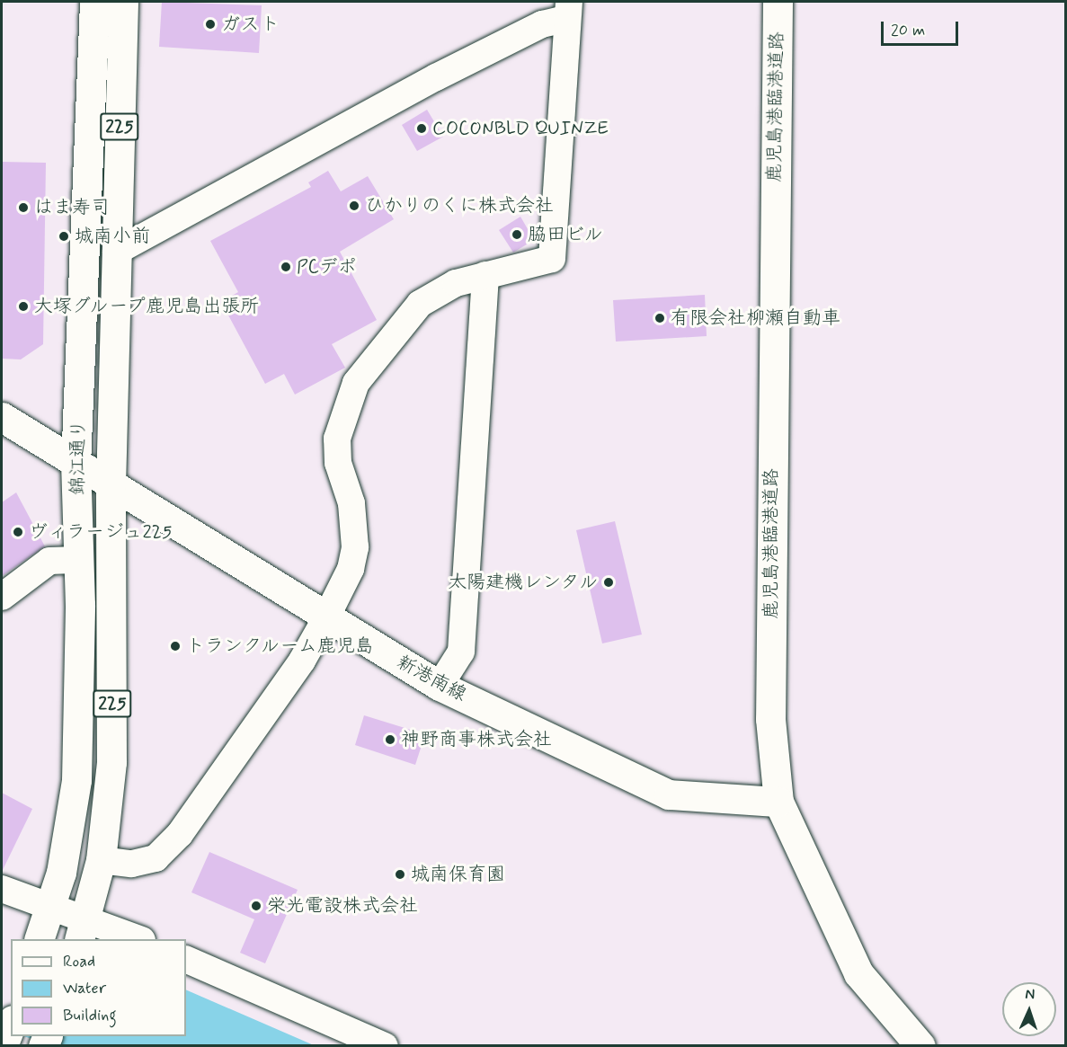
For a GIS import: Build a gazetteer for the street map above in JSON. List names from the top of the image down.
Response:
{
  "streets": {
    "main road": [
      "鹿児島港臨港道路",
      "225",
      "錦江通り",
      "新港南線"
    ]
  },
  "crossings": [
    ["鹿児島港臨港道路", "新港南線"],
    ["錦江通り", "新港南線"]
  ],
  "places": [
    "ガスト",
    "COCONBLD QUINZE",
    "ひかりのくに株式会社",
    "はま寿司",
    "脇田ビル",
    "城南小前",
    "PCデポ",
    "大塚グループ鹿児島出張所",
    "有限会社柳瀬自動車",
    "ヴィラージュ225",
    "太陽建機レンタル",
    "トランクルーム鹿児島",
    "神野商事株式会社",
    "城南保育園",
    "栄光電設株式会社"
  ],
  "legend": ["Road", "Water", "Building"],
  "scale_bar": "20 m",
  "north": "top"
}
